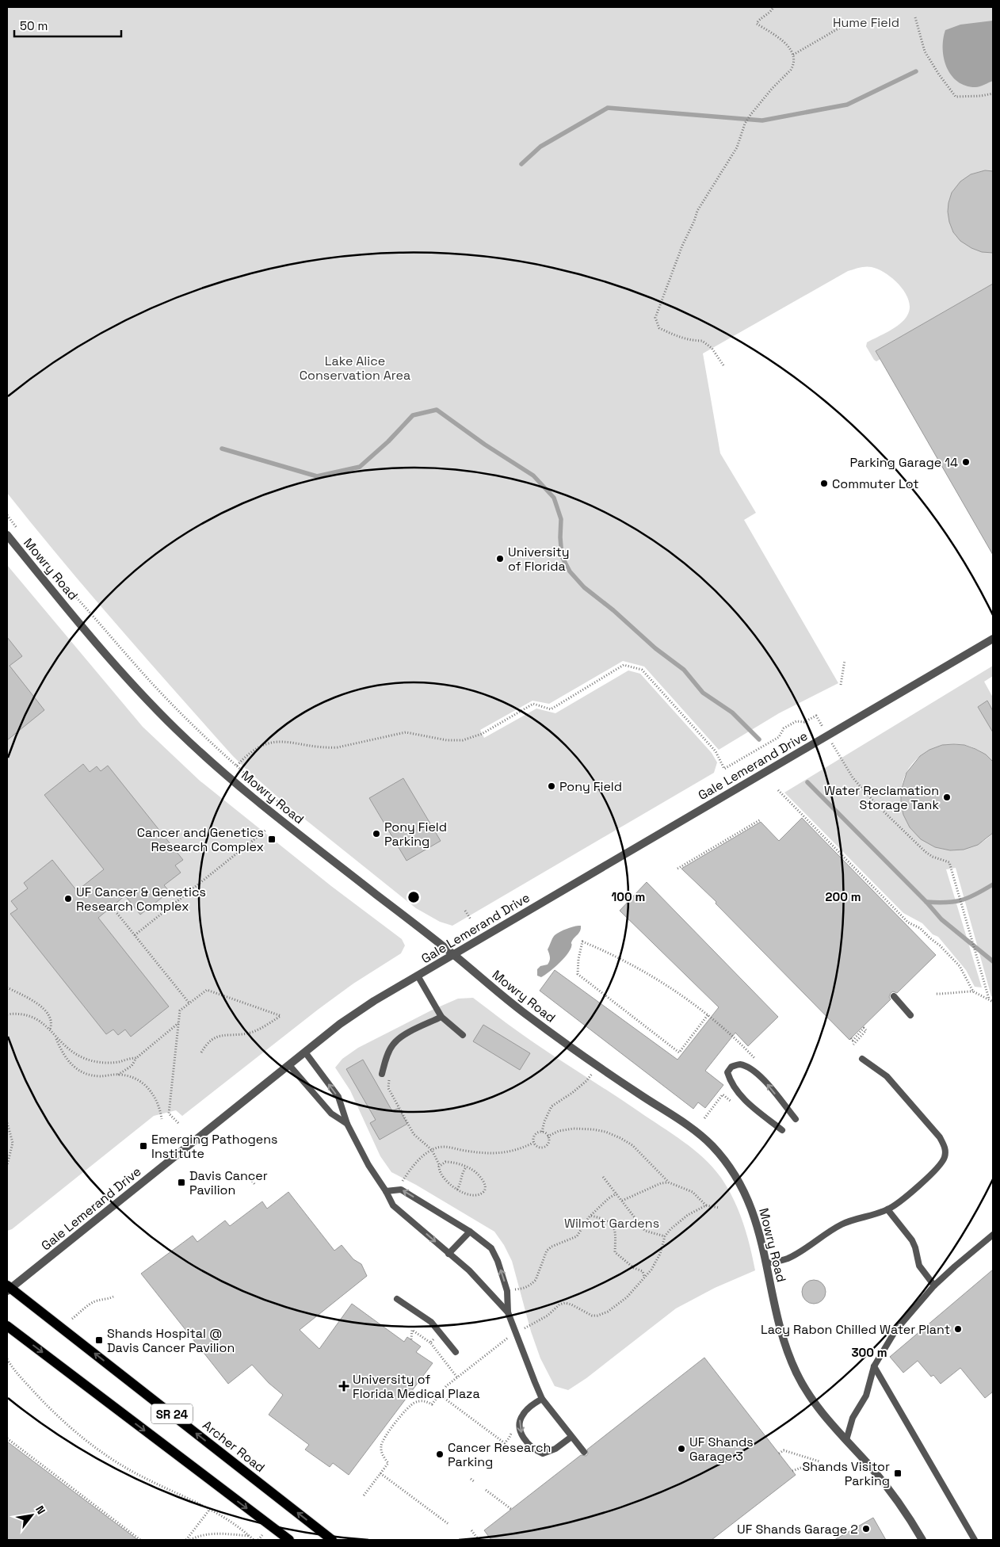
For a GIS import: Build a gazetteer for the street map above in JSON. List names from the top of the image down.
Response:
{
  "streets": {
    "main road": ["SR 24", "Archer Road"],
    "street": ["Mowry Road", "Gale Lemerand Drive"]
  },
  "crossings": [
    ["Mowry Road", "Gale Lemerand Drive"],
    ["Gale Lemerand Drive", "Archer Road"]
  ],
  "parks": ["Hume Field", "Lake Alice Conservation Area", "Wilmot Gardens"],
  "places": {
    "other": [
      "Parking Garage 14",
      "Commuter Lot",
      "University of Florida",
      "Pony Field",
      "Water Reclamation Storage Tank",
      "Pony Field Parking",
      "UF Cancer & Genetics Research Complex",
      "Lacy Rabon Chilled Water Plant",
      "UF Shands Garage 3",
      "Cancer Research Parking",
      "UF Shands Garage 2"
    ],
    "transit": [
      "Cancer and Genetics Research Complex",
      "Emerging Pathogens Institute",
      "Davis Cancer Pavilion",
      "Shands Hospital @ Davis Cancer Pavilion",
      "Shands Visitor Parking"
    ],
    "health": ["University of Florida Medical Plaza"]
  },
  "scale_bar": "50 m",
  "north": "top right",
  "rings": ["100 m", "200 m", "300 m"]
}
